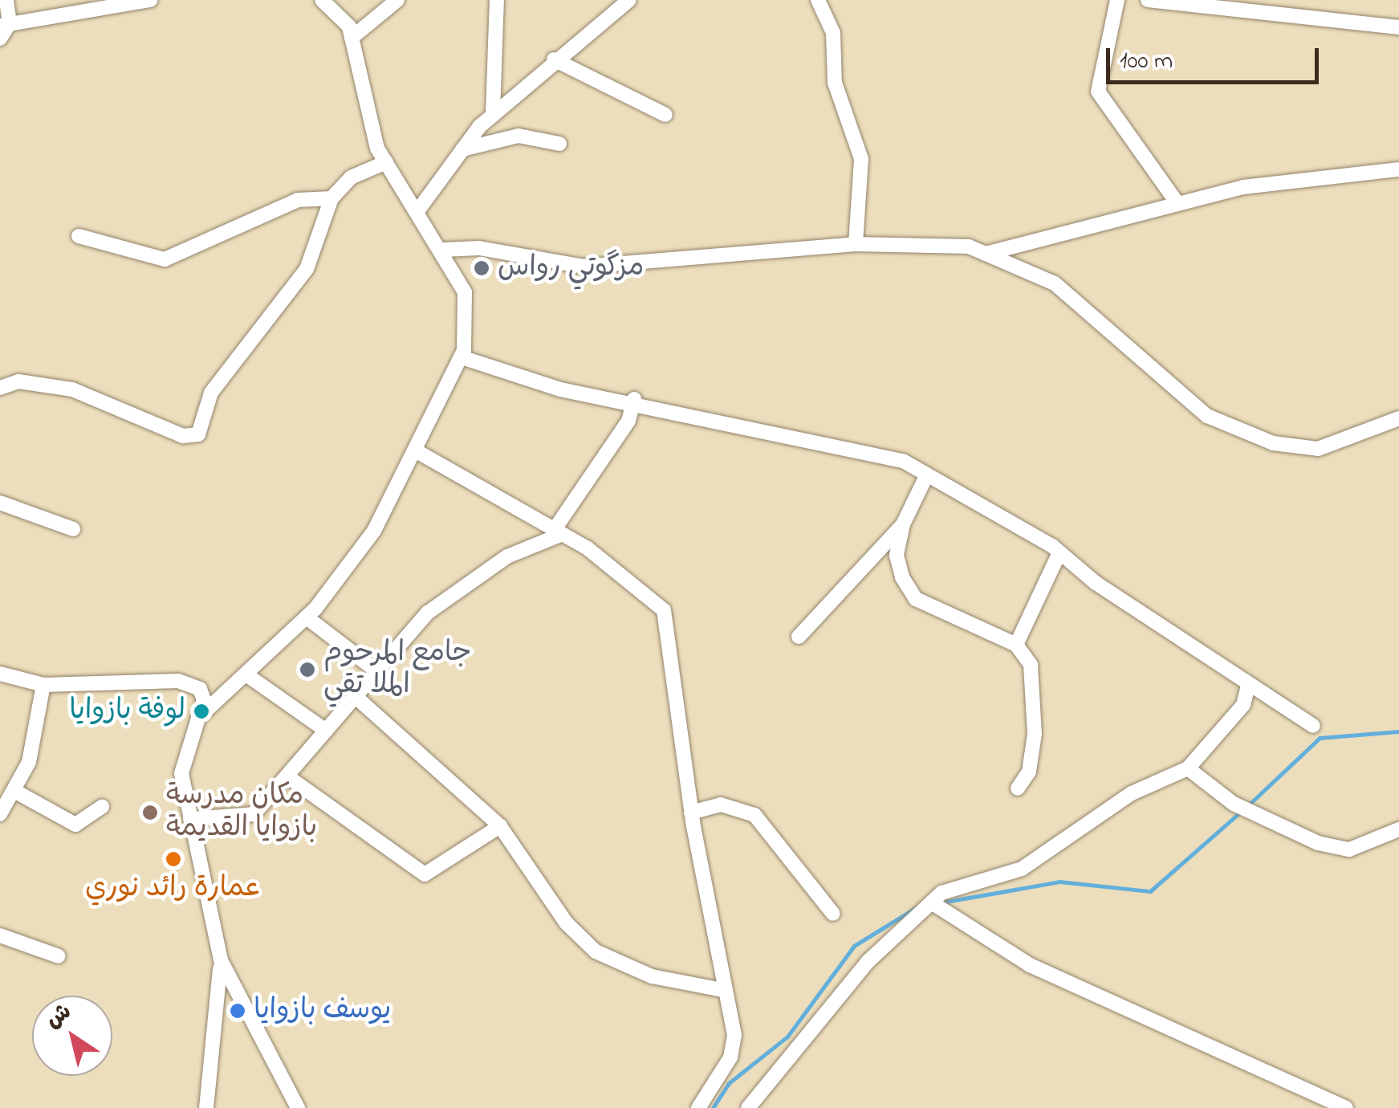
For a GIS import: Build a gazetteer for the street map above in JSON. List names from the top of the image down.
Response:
{
  "places": [
    "مزگوتي رواس",
    "جامع المرحوم الملا تقي",
    "لوفة بازوايا",
    "مكان مدرسة بازوايا القديمة",
    "عمارة رائد نوري",
    "يوسف بازوايا"
  ],
  "scale_bar": "100 m",
  "north": "top left"
}
